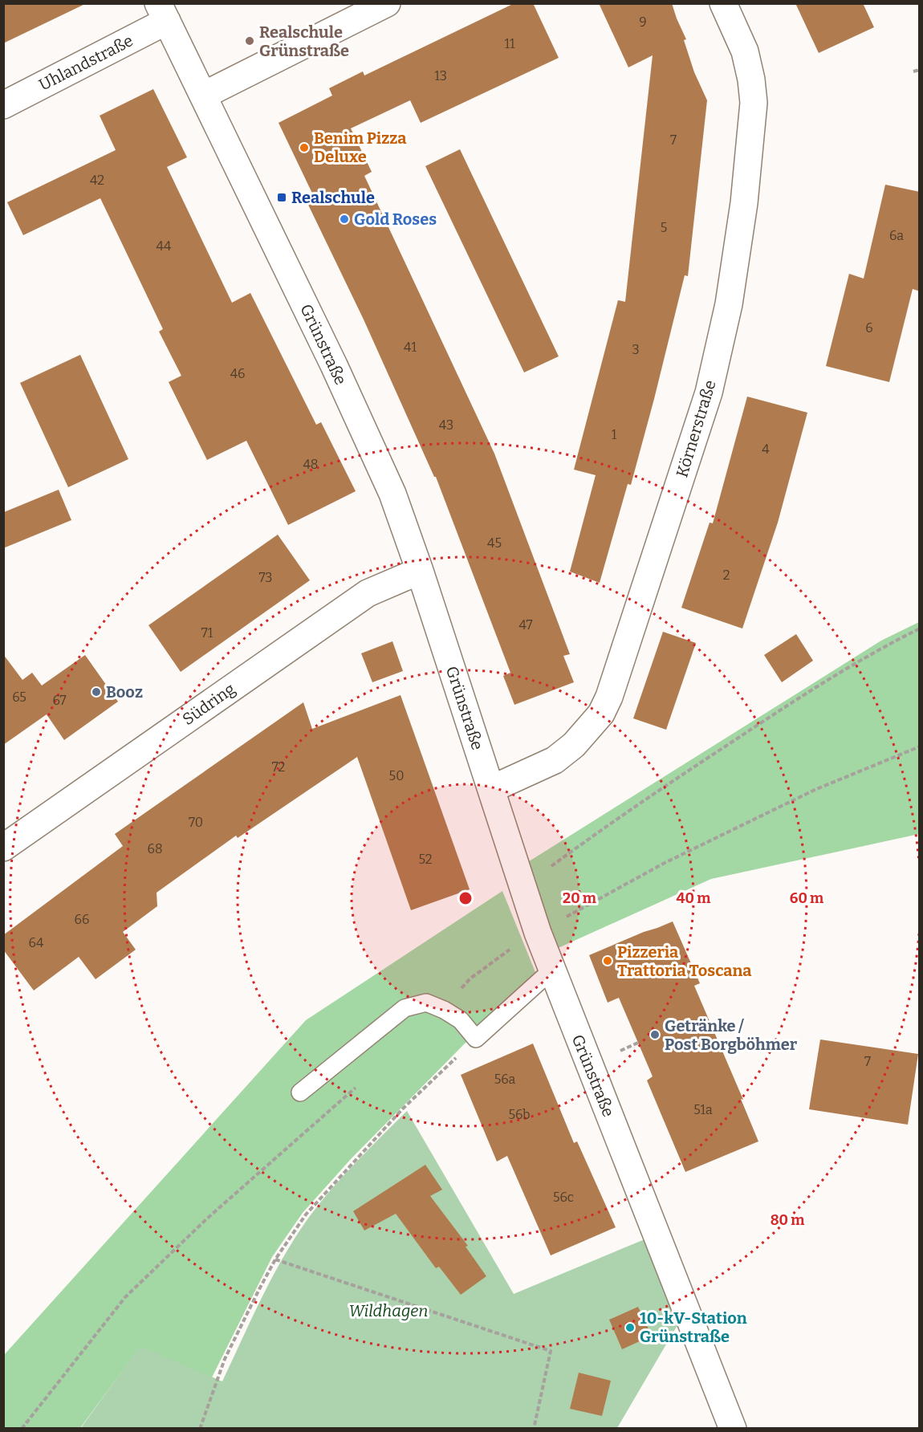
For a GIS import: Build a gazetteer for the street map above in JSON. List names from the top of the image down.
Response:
{
  "streets": {
    "street": [
      "Uhlandstraße",
      "Grünstraße",
      "Körnerstraße",
      "Südring"
    ]
  },
  "crossings": [
    ["Uhlandstraße", "Grünstraße"],
    ["Grünstraße", "Körnerstraße"],
    ["Grünstraße", "Südring"]
  ],
  "parks": ["Wildhagen"],
  "places": {
    "other": [
      "Realschule Grünstraße",
      "Benim Pizza Deluxe",
      "Gold Roses",
      "Booz",
      "Pizzeria Trattoria Toscana",
      "Getränke / Post Borgböhmer",
      "10-kV-Station Grünstraße"
    ],
    "transit": ["Realschule"]
  },
  "house_numbers": [
    "9",
    "11",
    "13",
    "7",
    "42",
    "5",
    "6a",
    "44",
    "6",
    "41",
    "3",
    "46",
    "43",
    "1",
    "4",
    "48",
    "45",
    "2",
    "73",
    "47",
    "71",
    "65",
    "67",
    "72",
    "50",
    "70",
    "68",
    "52",
    "66",
    "64",
    "7",
    "56a",
    "51a",
    "56b",
    "56c"
  ],
  "rings": [
    "20 m",
    "40 m",
    "60 m",
    "80 m"
  ]
}
